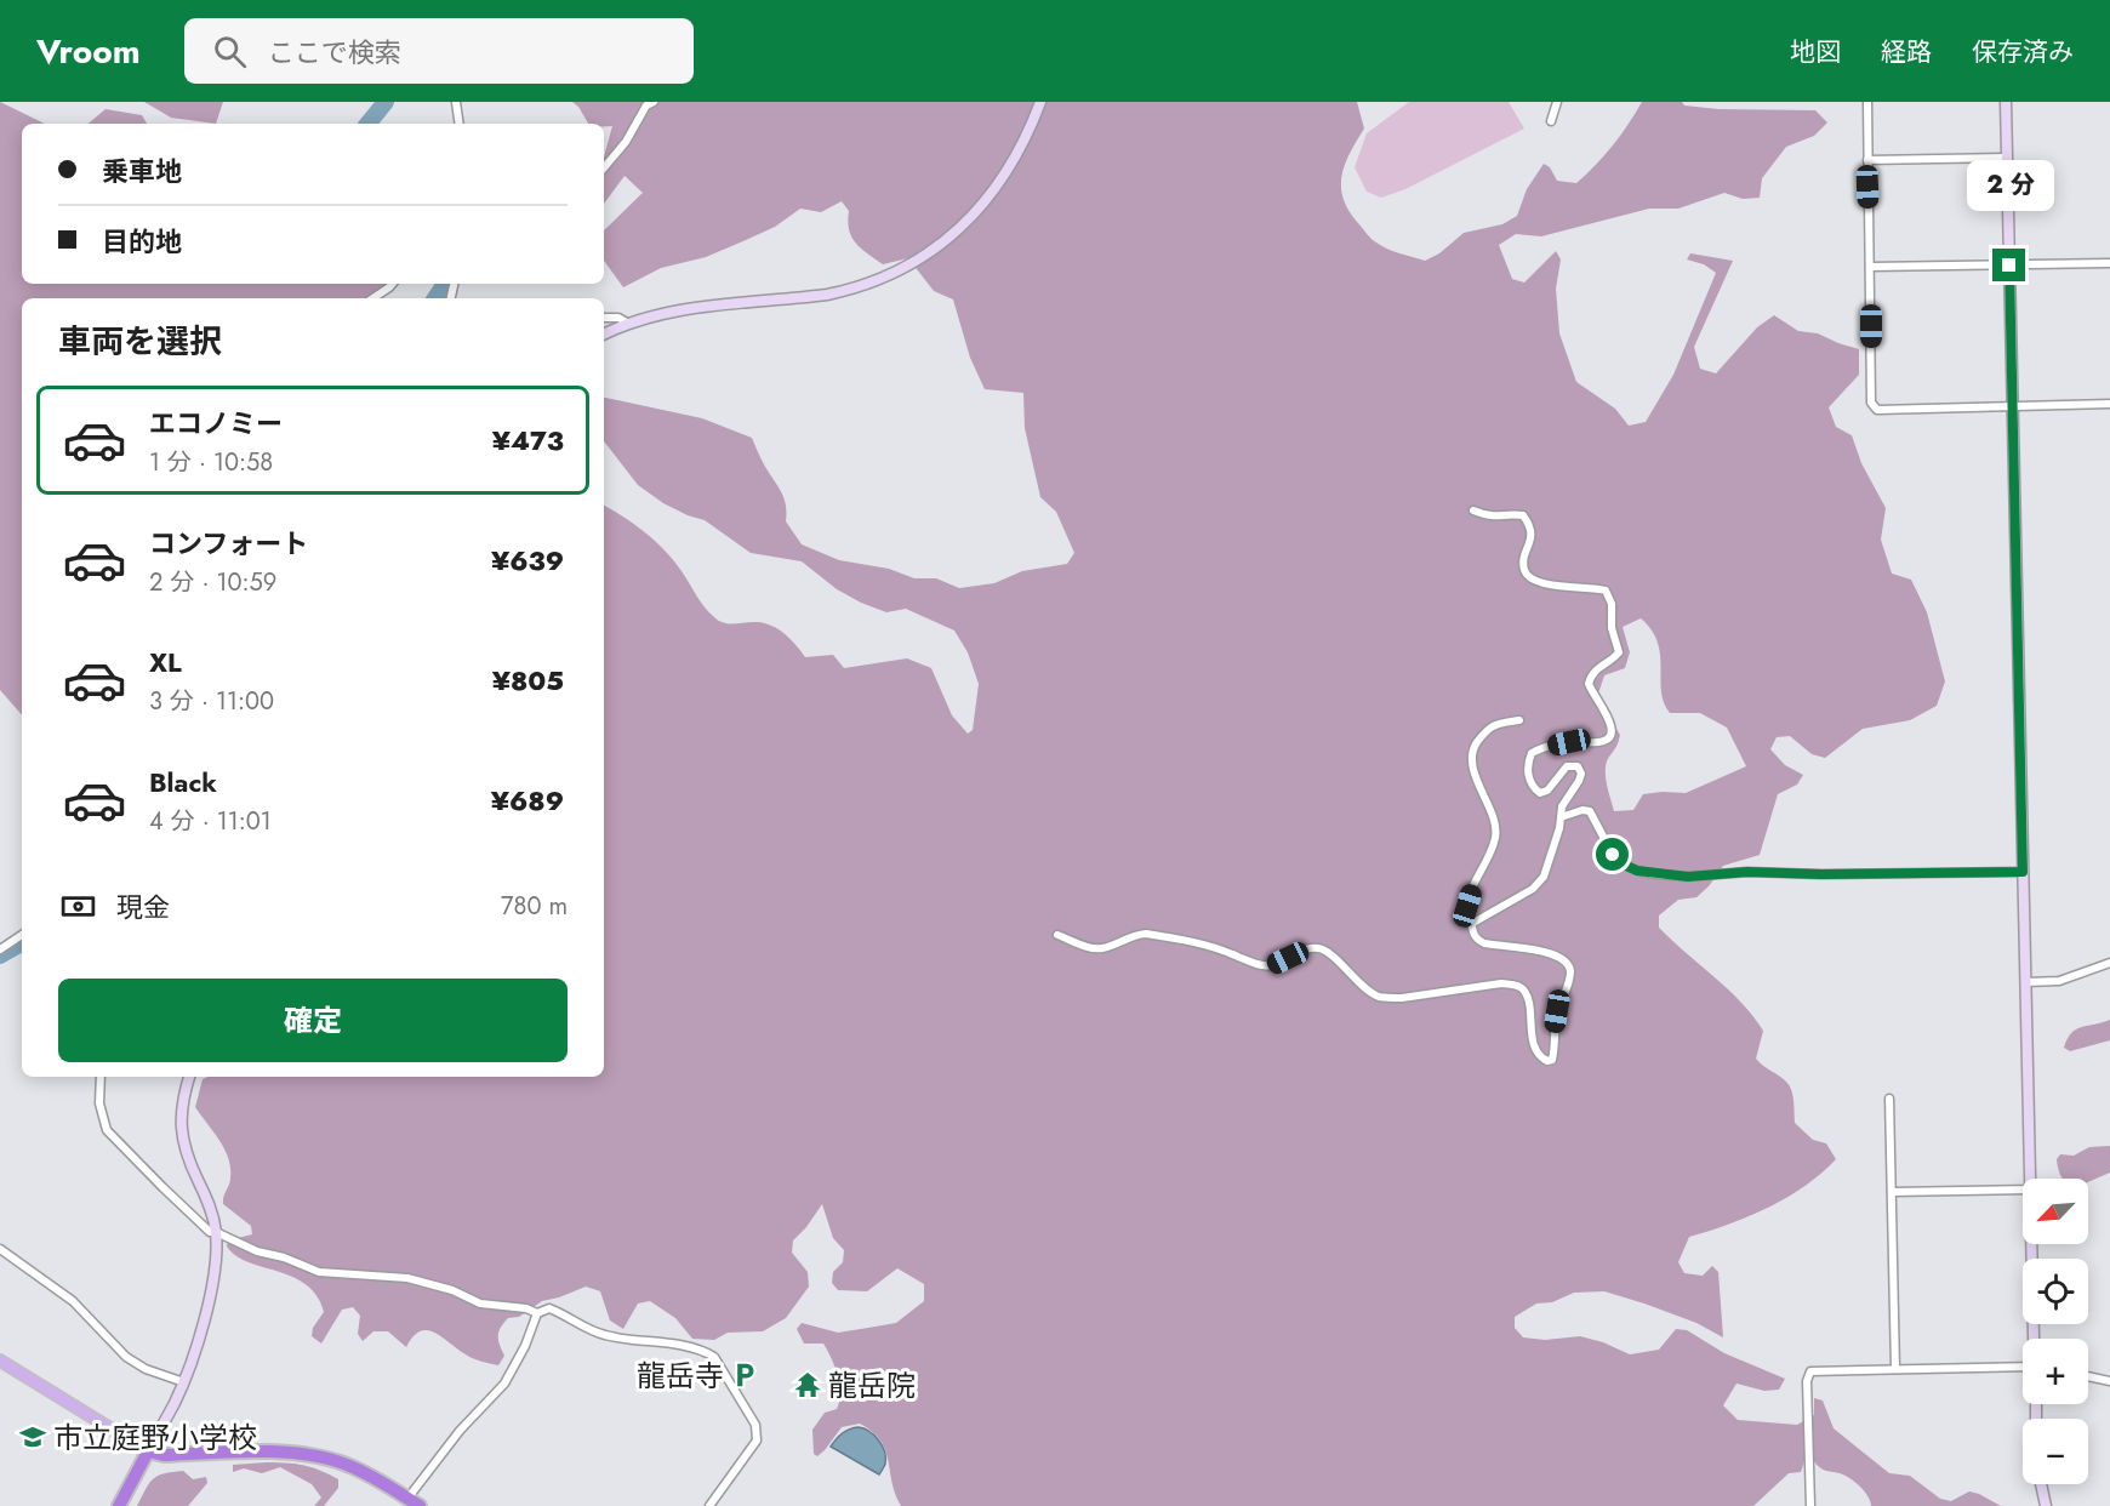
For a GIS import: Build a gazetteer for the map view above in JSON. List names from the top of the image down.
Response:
{
  "places": {
    "parking": ["龍岳寺"],
    "temple": ["龍岳院"],
    "school or university": ["市立庭野小学校"]
  },
  "north": "bottom left",
  "page": {
    "header": "Vroom",
    "search": "ここで検索",
    "nav": ["地図", "経路", "保存済み"],
    "banner": ["乗車地", "目的地"],
    "bubble": "2 分",
    "heading": "車両を選択",
    "list": [
      {
        "name": "エコノミー",
        "note": "1 分 · 10:58",
        "value": "¥473"
      },
      {
        "name": "コンフォート",
        "note": "2 分 · 10:59",
        "value": "¥639"
      },
      {
        "name": "XL",
        "note": "3 分 · 11:00",
        "value": "¥805"
      },
      {
        "name": "Black",
        "note": "4 分 · 11:01",
        "value": "¥689"
      }
    ],
    "pay": ["現金", "780 m"],
    "buttons": "確定",
    "map_buttons": ["+", "−"]
  }
}
